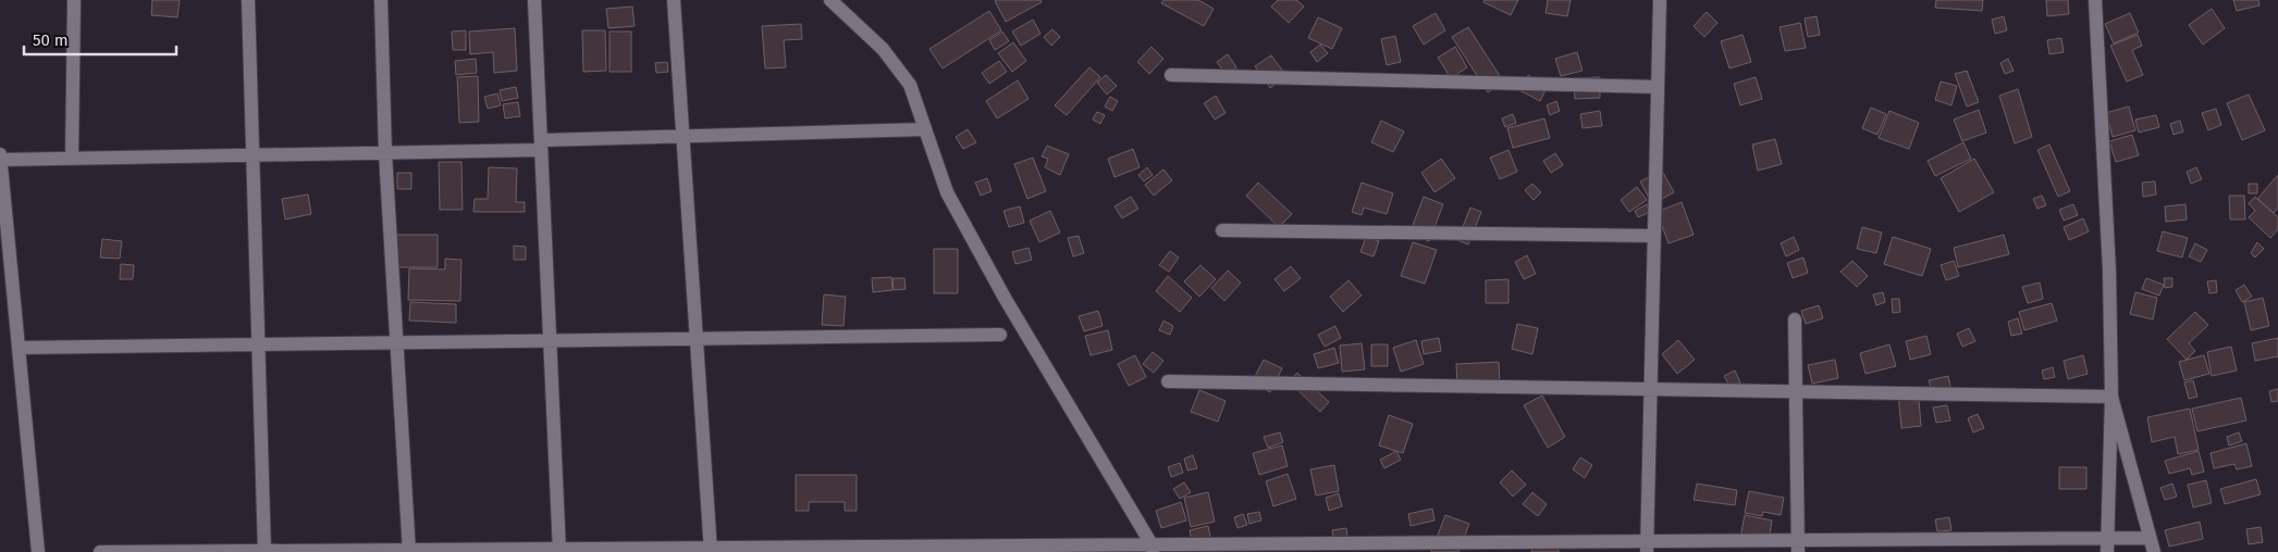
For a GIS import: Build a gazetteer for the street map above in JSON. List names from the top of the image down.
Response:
{
  "scale_bar": "50 m"
}
